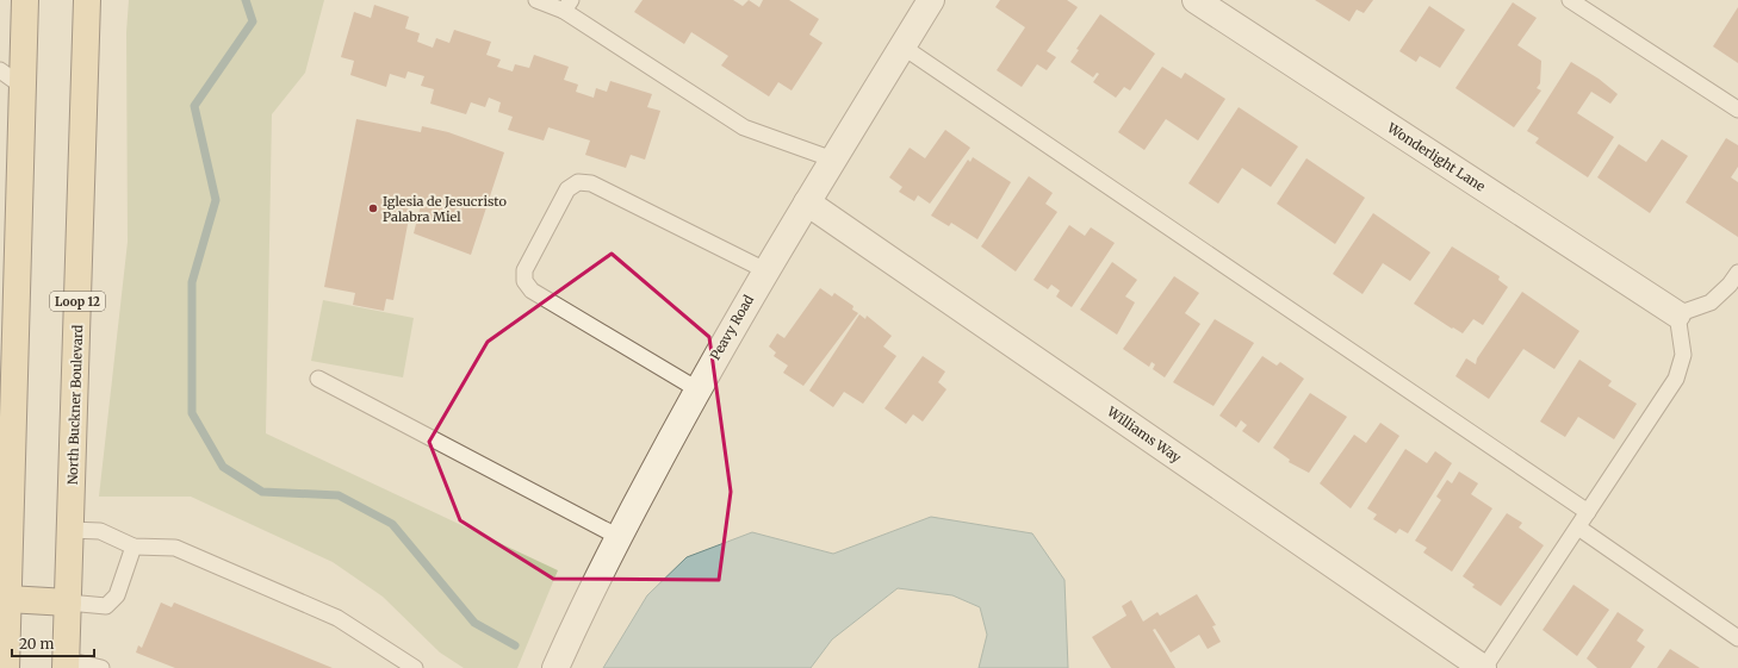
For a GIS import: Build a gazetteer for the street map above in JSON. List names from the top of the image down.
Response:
{
  "streets": {
    "main road": ["Loop 12", "North Buckner Boulevard"],
    "street": ["Wonderlight Lane", "Peavy Road", "Williams Way"]
  },
  "crossings": [
    ["Peavy Road", "Williams Way"]
  ],
  "places": ["Iglesia de Jesucristo Palabra Miel"],
  "scale_bar": "20 m"
}
